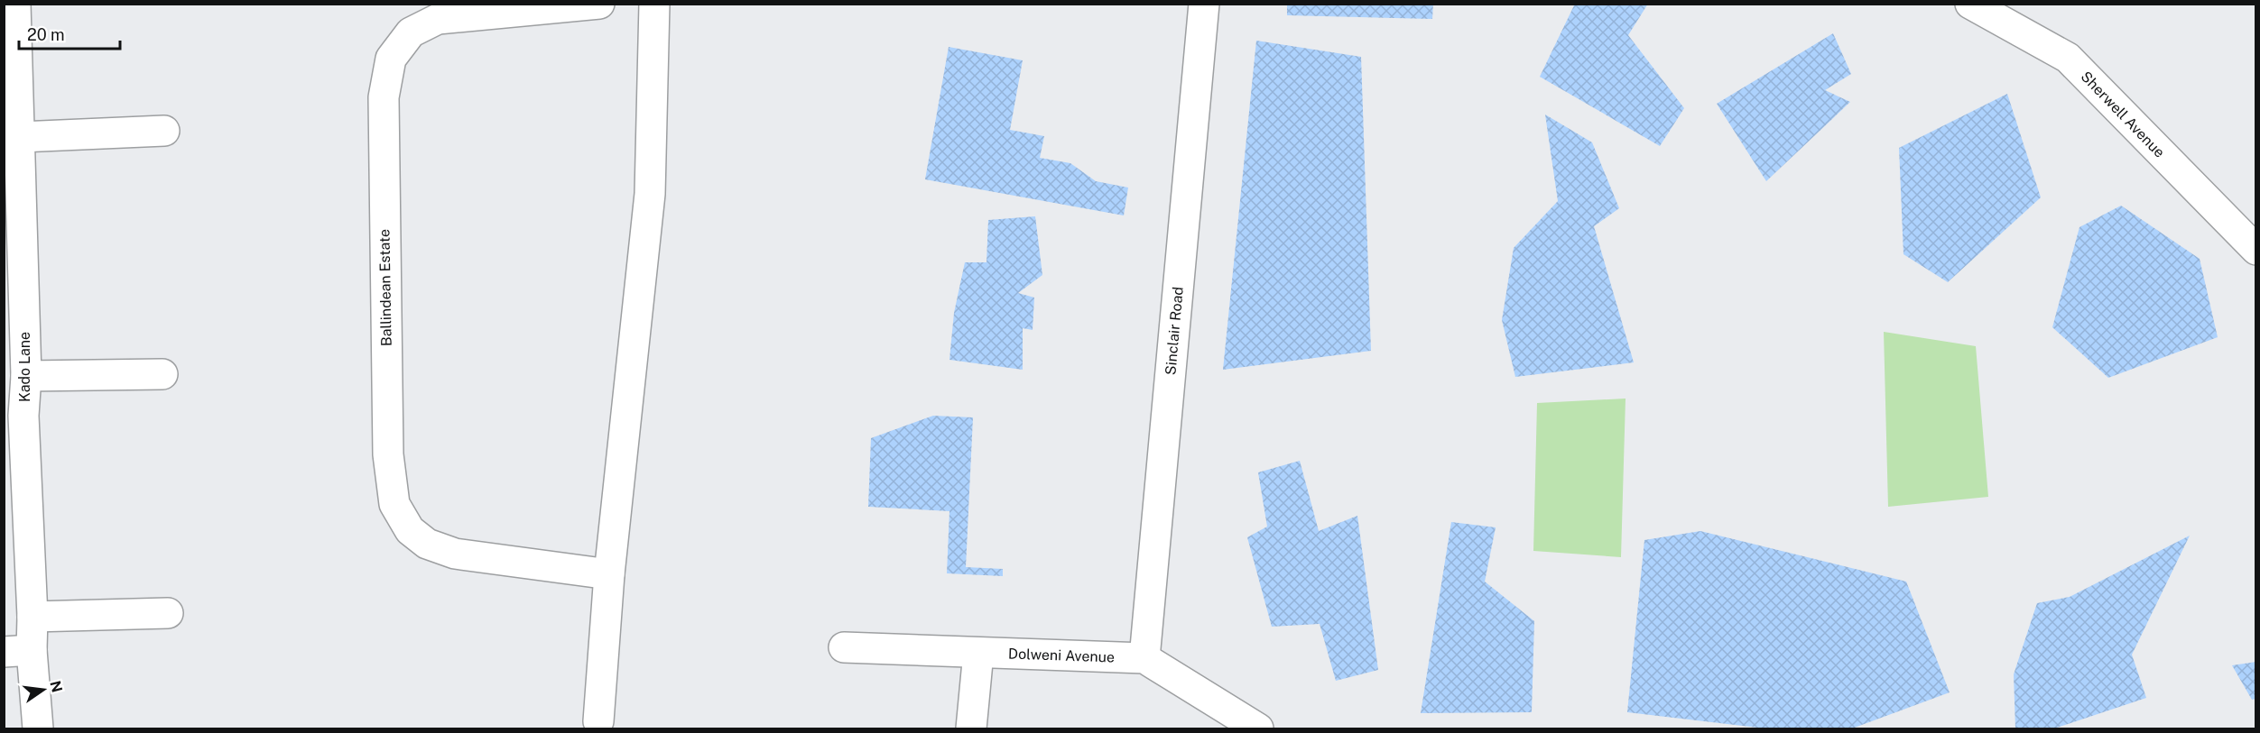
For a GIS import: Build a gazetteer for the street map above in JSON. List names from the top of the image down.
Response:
{
  "streets": {
    "street": [
      "Sherwell Avenue",
      "Ballindean Estate",
      "Sinclair Road",
      "Kado Lane",
      "Dolweni Avenue"
    ]
  },
  "crossings": [
    ["Sinclair Road", "Dolweni Avenue"]
  ],
  "scale_bar": "20 m",
  "north": "right"
}
